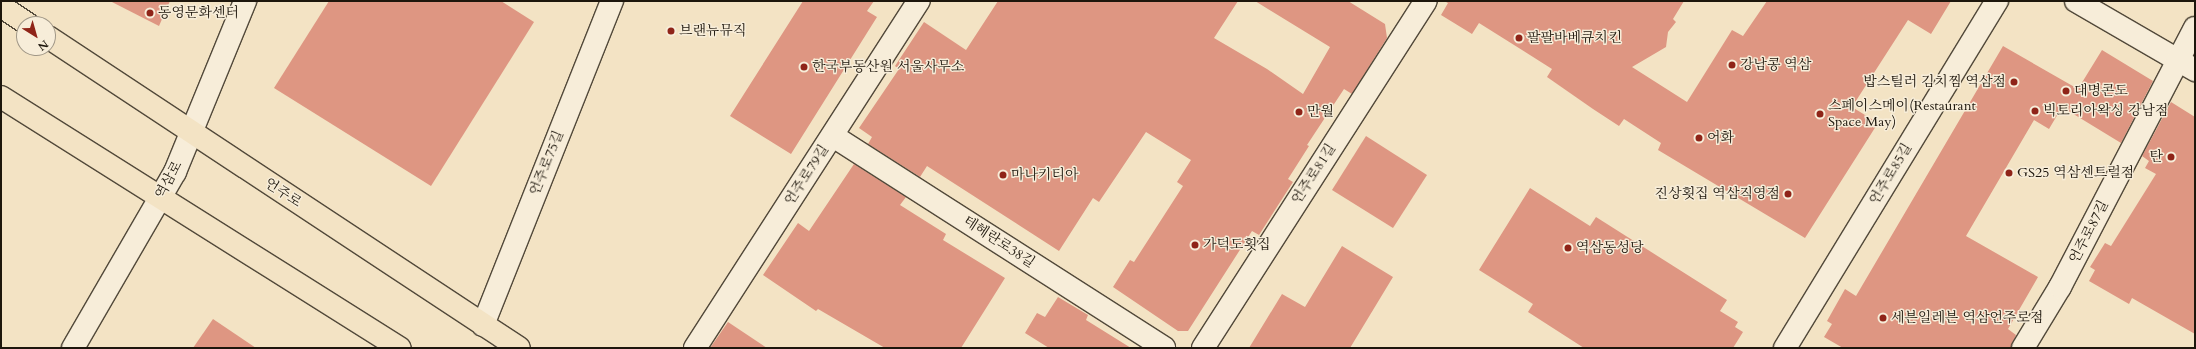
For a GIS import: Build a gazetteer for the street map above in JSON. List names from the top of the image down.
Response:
{
  "streets": {
    "main road": ["언주로"],
    "street": [
      "언주로75길",
      "언주로81길",
      "언주로85길",
      "언주로79길",
      "역삼로",
      "언주로87길",
      "테헤란로38길"
    ]
  },
  "crossings": [
    ["언주로75길", "언주로"],
    ["언주로79길", "테헤란로38길"],
    ["역삼로", "언주로"]
  ],
  "places": [
    "동영문화센터",
    "브랜뉴뮤직",
    "팔팔바베큐치킨",
    "강남콩 역삼",
    "한국부동산원 서울사무소",
    "밥스틸러 김치찜 역삼점",
    "대명콘도",
    "빅토리아왁싱 강남점",
    "만월",
    "스페이스메이(Restaurant Space May)",
    "어화",
    "탄",
    "GS25 역삼센트럴점",
    "마나키티아",
    "진상횟집 역삼직영점",
    "가덕도횟집",
    "역삼동성당",
    "세븐일레븐 역삼언주로점"
  ],
  "north": "bottom right"
}
